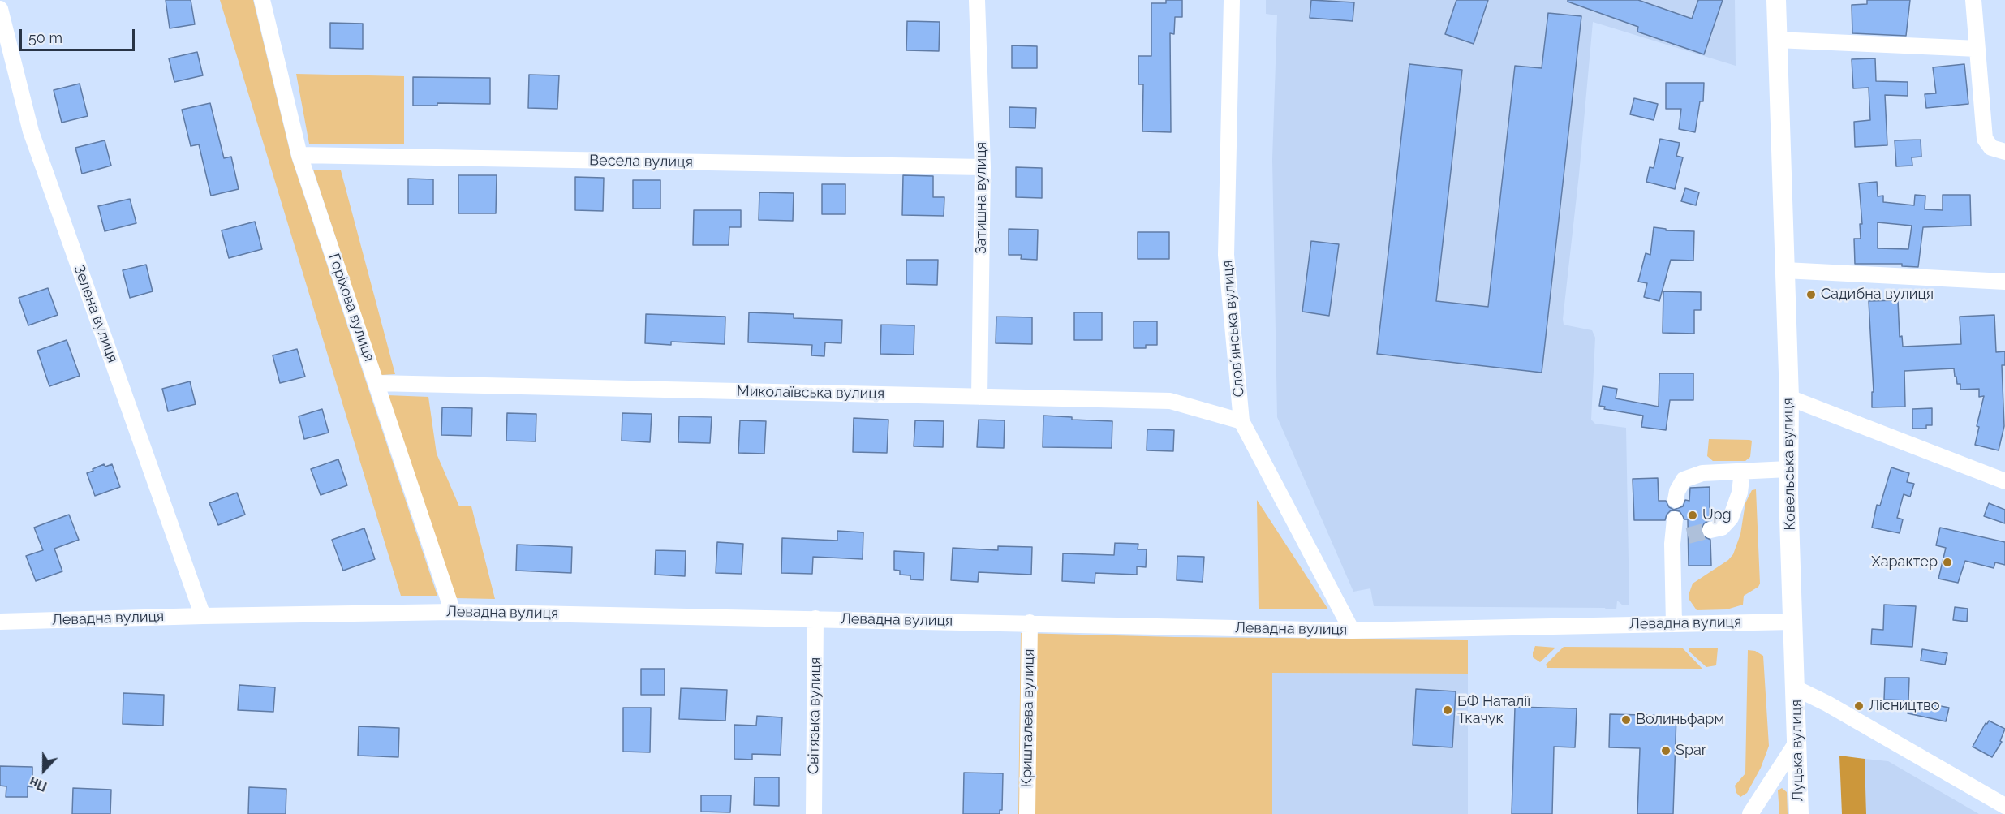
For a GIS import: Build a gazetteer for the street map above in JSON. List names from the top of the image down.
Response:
{
  "streets": {
    "main road": ["Ковельська вулиця", "Луцька вулиця"],
    "street": [
      "Весела вулиця",
      "Затишна вулиця",
      "Горіхова вулиця",
      "Зелена вулиця",
      "Словʼянська вулиця",
      "Миколаївська вулиця",
      "Левадна вулиця",
      "Світязька вулиця",
      "Кришталева вулиця"
    ]
  },
  "crossings": [
    ["Весела вулиця", "Затишна вулиця"],
    ["Весела вулиця", "Горіхова вулиця"],
    ["Затишна вулиця", "Миколаївська вулиця"],
    ["Горіхова вулиця", "Миколаївська вулиця"],
    ["Горіхова вулиця", "Левадна вулиця"],
    ["Зелена вулиця", "Левадна вулиця"],
    ["Словʼянська вулиця", "Миколаївська вулиця"],
    ["Словʼянська вулиця", "Левадна вулиця"],
    ["Ковельська вулиця", "Левадна вулиця"],
    ["Ковельська вулиця", "Луцька вулиця"],
    ["Левадна вулиця", "Світязька вулиця"],
    ["Левадна вулиця", "Кришталева вулиця"]
  ],
  "places": [
    "Садибна вулиця",
    "Upg",
    "Характер",
    "Лісництво",
    "БФ Наталії Ткачук",
    "Волиньфарм",
    "Spar"
  ],
  "scale_bar": "50 m",
  "north": "bottom"
}
